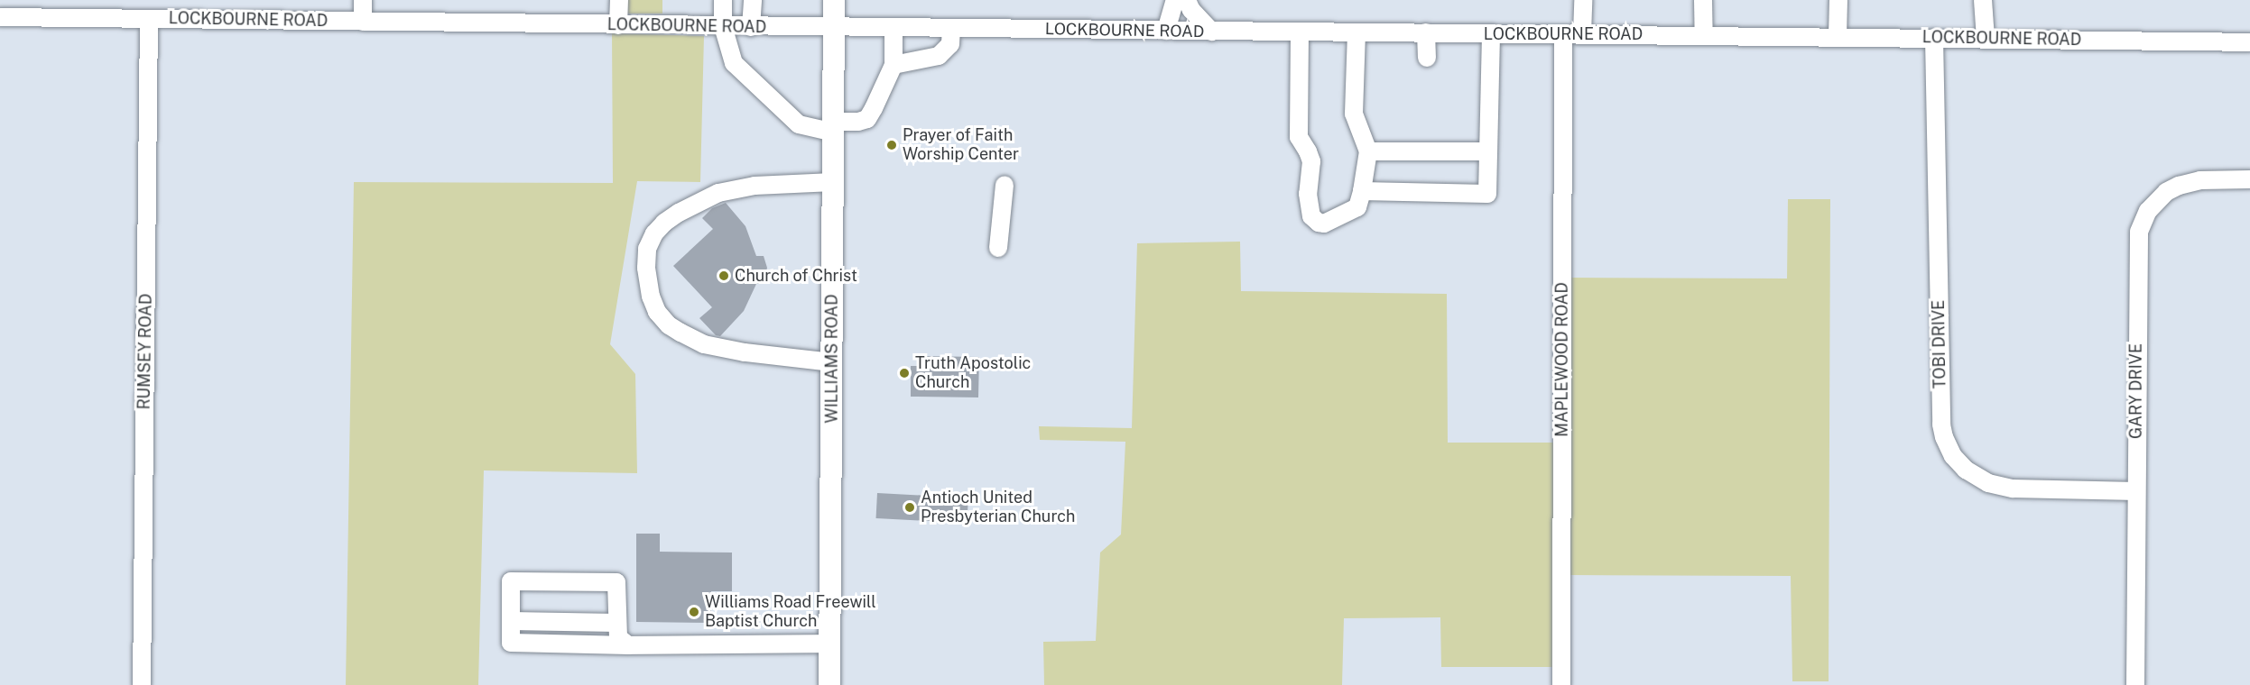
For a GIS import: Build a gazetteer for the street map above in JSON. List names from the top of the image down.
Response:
{
  "streets": {
    "main road": ["WILLIAMS ROAD"],
    "street": [
      "LOCKBOURNE ROAD",
      "TOBI DRIVE",
      "RUMSEY ROAD",
      "MAPLEWOOD ROAD",
      "GARY DRIVE"
    ]
  },
  "crossings": [
    ["LOCKBOURNE ROAD", "TOBI DRIVE"],
    ["LOCKBOURNE ROAD", "RUMSEY ROAD"],
    ["LOCKBOURNE ROAD", "WILLIAMS ROAD"],
    ["LOCKBOURNE ROAD", "MAPLEWOOD ROAD"],
    ["TOBI DRIVE", "GARY DRIVE"]
  ],
  "places": [
    "Prayer of Faith Worship Center",
    "Church of Christ",
    "Truth Apostolic Church",
    "Antioch United Presbyterian Church",
    "Williams Road Freewill Baptist Church"
  ]
}
